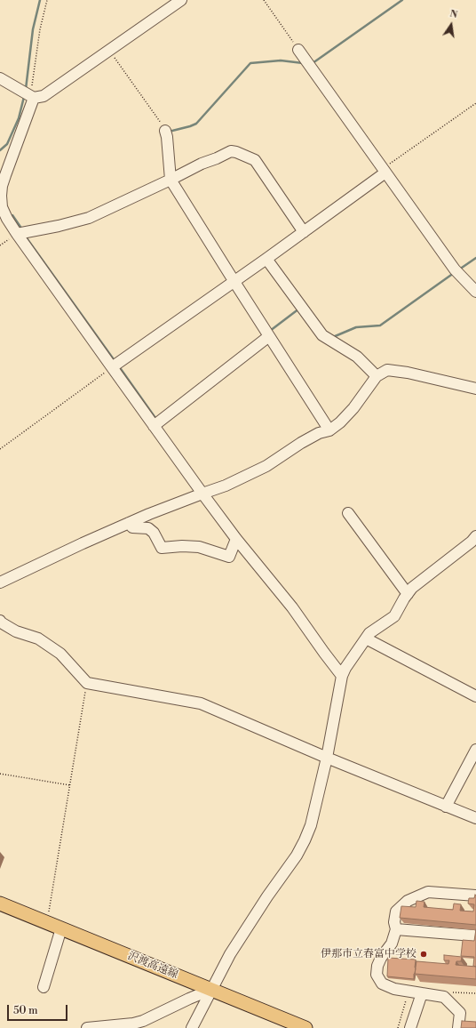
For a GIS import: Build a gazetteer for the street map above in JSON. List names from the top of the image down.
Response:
{
  "streets": {
    "main road": ["沢渡高遠線"]
  },
  "places": ["伊那市立春富中学校"],
  "scale_bar": "50 m",
  "north": "top"
}
